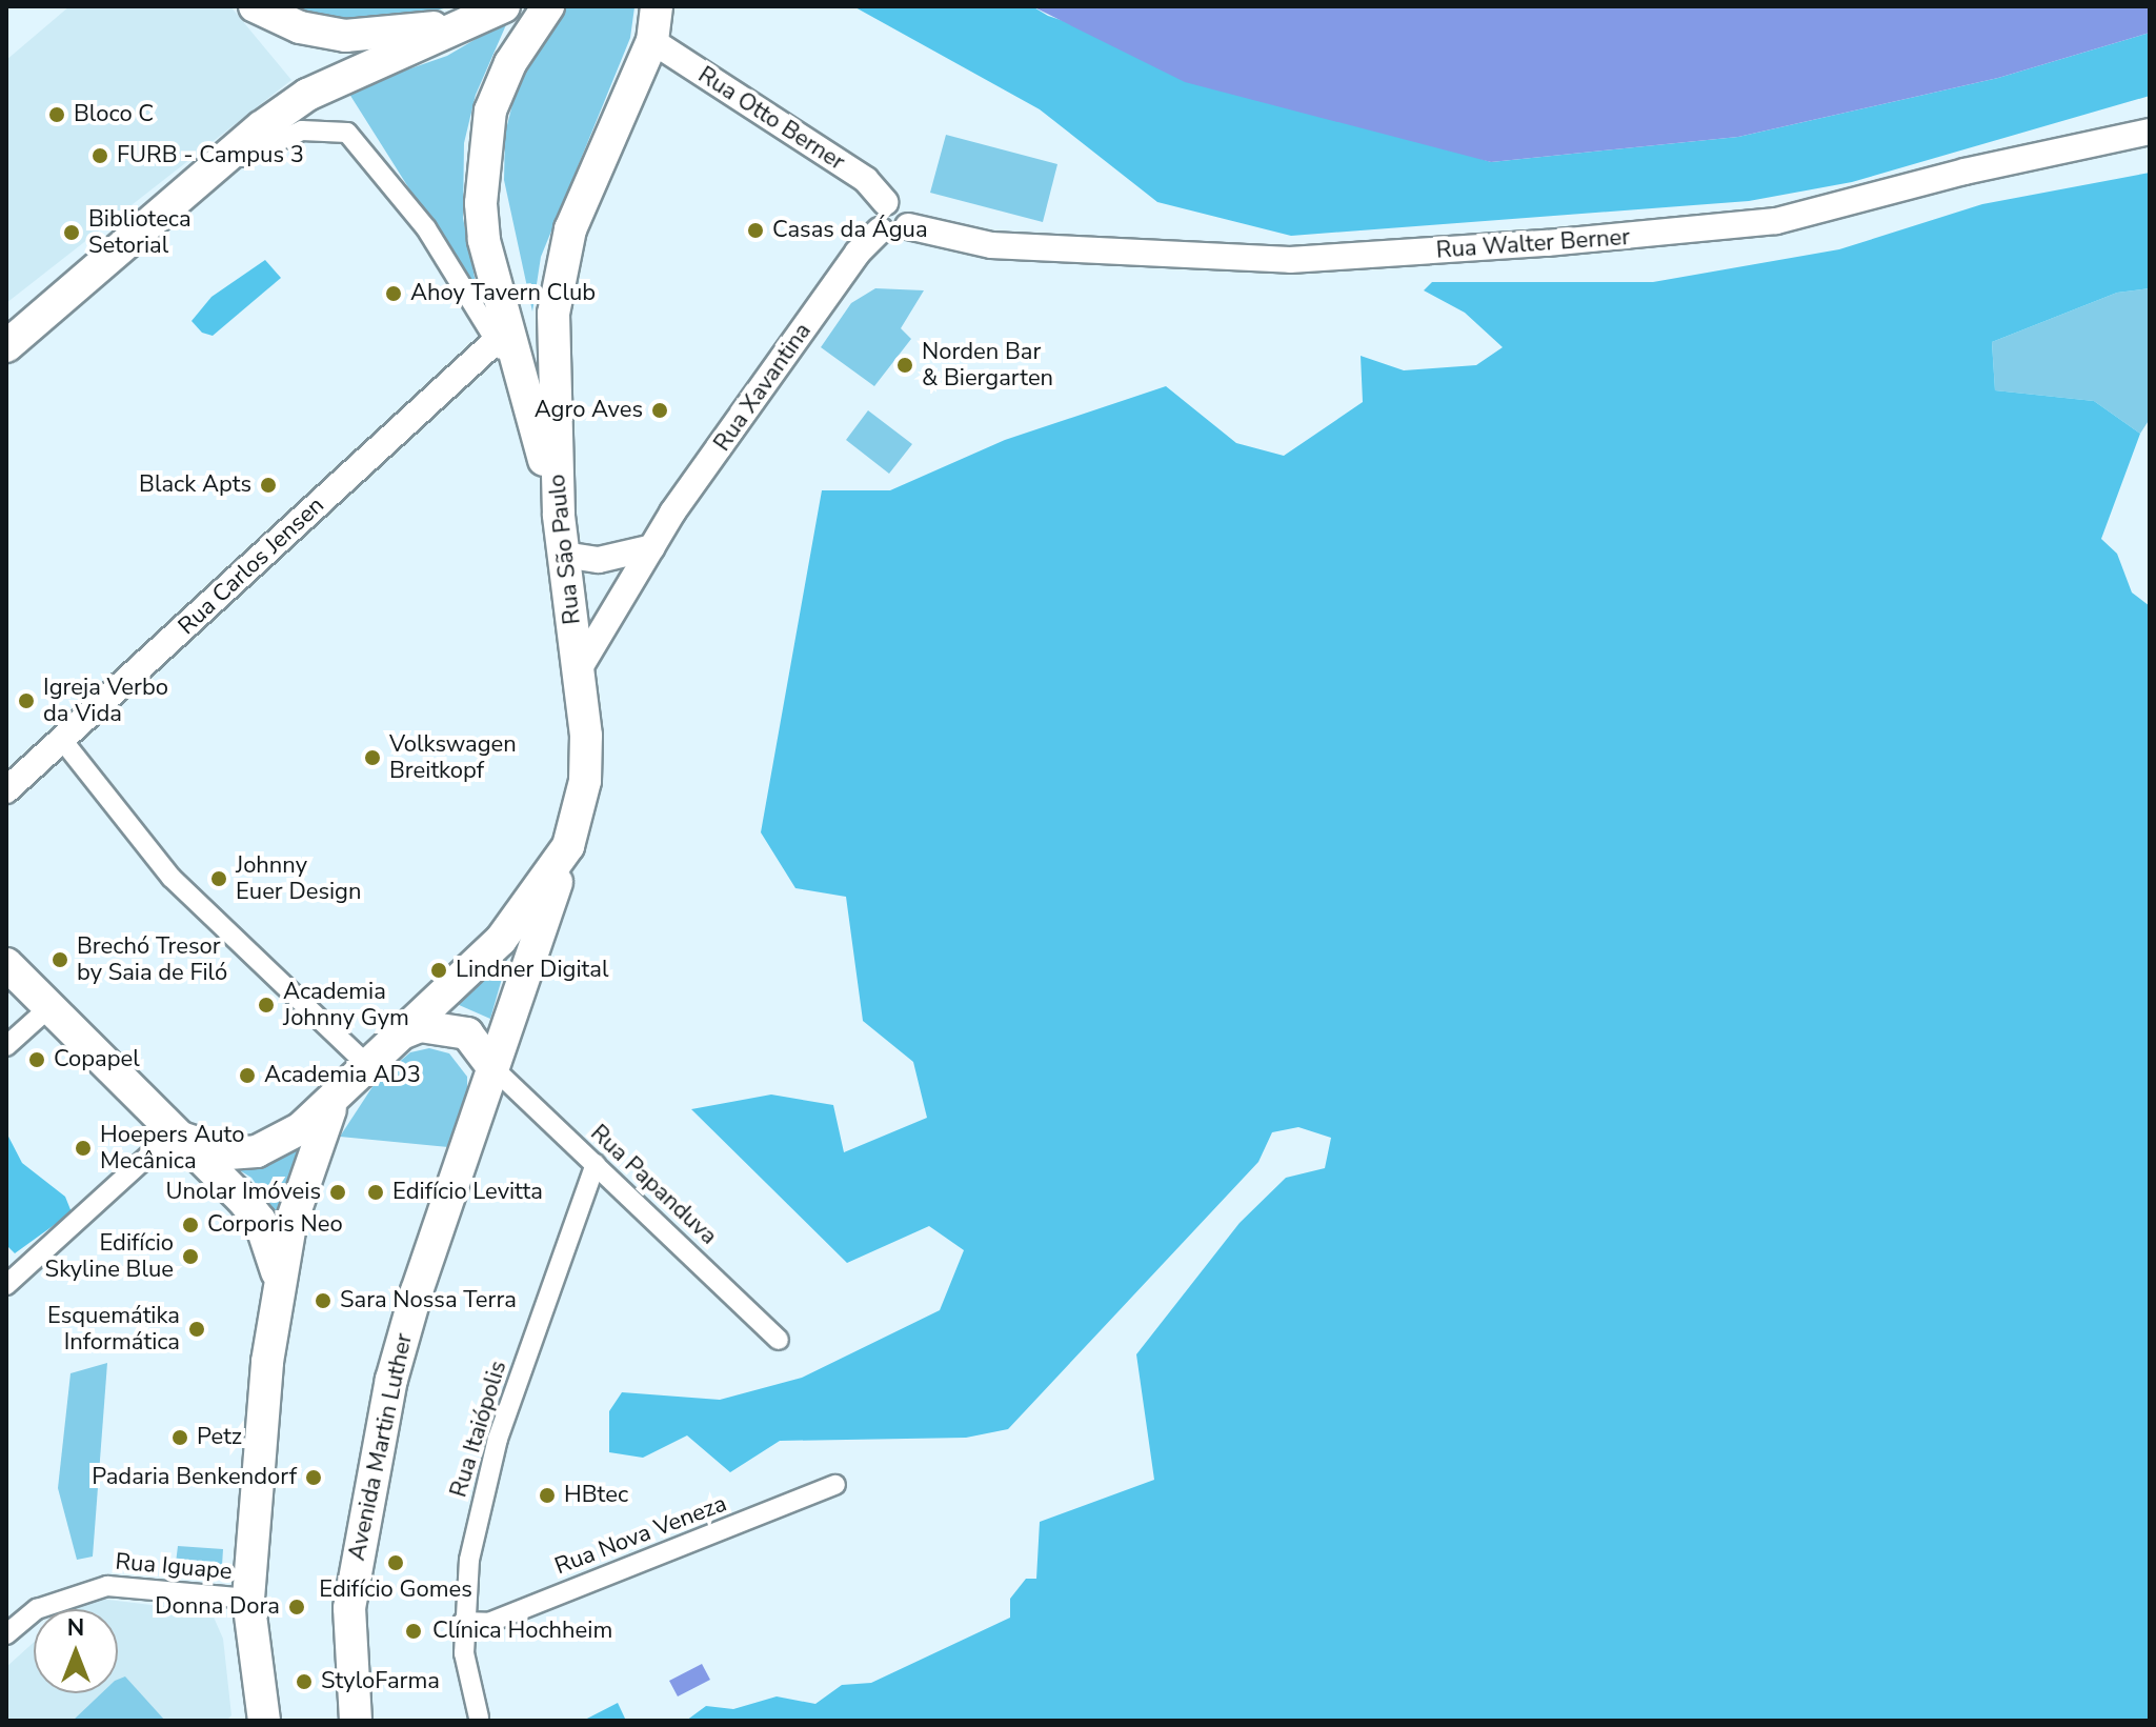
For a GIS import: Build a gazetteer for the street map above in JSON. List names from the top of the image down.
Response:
{
  "streets": {
    "main road": ["Rua São Paulo", "Avenida Martin Luther"],
    "street": [
      "Rua Otto Berner",
      "Rua Walter Berner",
      "Rua Xavantina",
      "Rua Carlos Jensen",
      "Rua Papanduva",
      "Rua Itaiópolis",
      "Rua Nova Veneza",
      "Rua Iguape"
    ]
  },
  "crossings": [
    ["Rua Otto Berner", "Rua Walter Berner"],
    ["Rua Otto Berner", "Rua Xavantina"],
    ["Rua Otto Berner", "Rua São Paulo"],
    ["Rua Walter Berner", "Rua Xavantina"],
    ["Rua Xavantina", "Rua São Paulo"],
    ["Rua São Paulo", "Rua Papanduva"],
    ["Rua São Paulo", "Avenida Martin Luther"],
    ["Rua São Paulo", "Rua Iguape"],
    ["Rua Papanduva", "Rua Itaiópolis"],
    ["Rua Papanduva", "Avenida Martin Luther"],
    ["Rua Itaiópolis", "Rua Nova Veneza"]
  ],
  "places": [
    "Bloco C",
    "FURB - Campus 3",
    "Casas da Água",
    "Biblioteca Setorial",
    "Ahoy Tavern Club",
    "Norden Bar & Biergarten",
    "Agro Aves",
    "Black Apts",
    "Igreja Verbo da Vida",
    "Volkswagen Breitkopf",
    "Johnny Euer Design",
    "Brechó Tresor by Saia de Filó",
    "Lindner Digital",
    "Academia Johnny Gym",
    "Copapel",
    "Academia AD3",
    "Hoepers Auto Mecânica",
    "Unolar Imóveis",
    "Edifício Levitta",
    "Corporis Neo",
    "Edifício Skyline Blue",
    "Sara Nossa Terra",
    "Esquemátika Informática",
    "Petz",
    "Padaria Benkendorf",
    "HBtec",
    "Edifício Gomes",
    "Donna Dora",
    "Clínica Hochheim",
    "StyloFarma"
  ],
  "north": "top"
}
